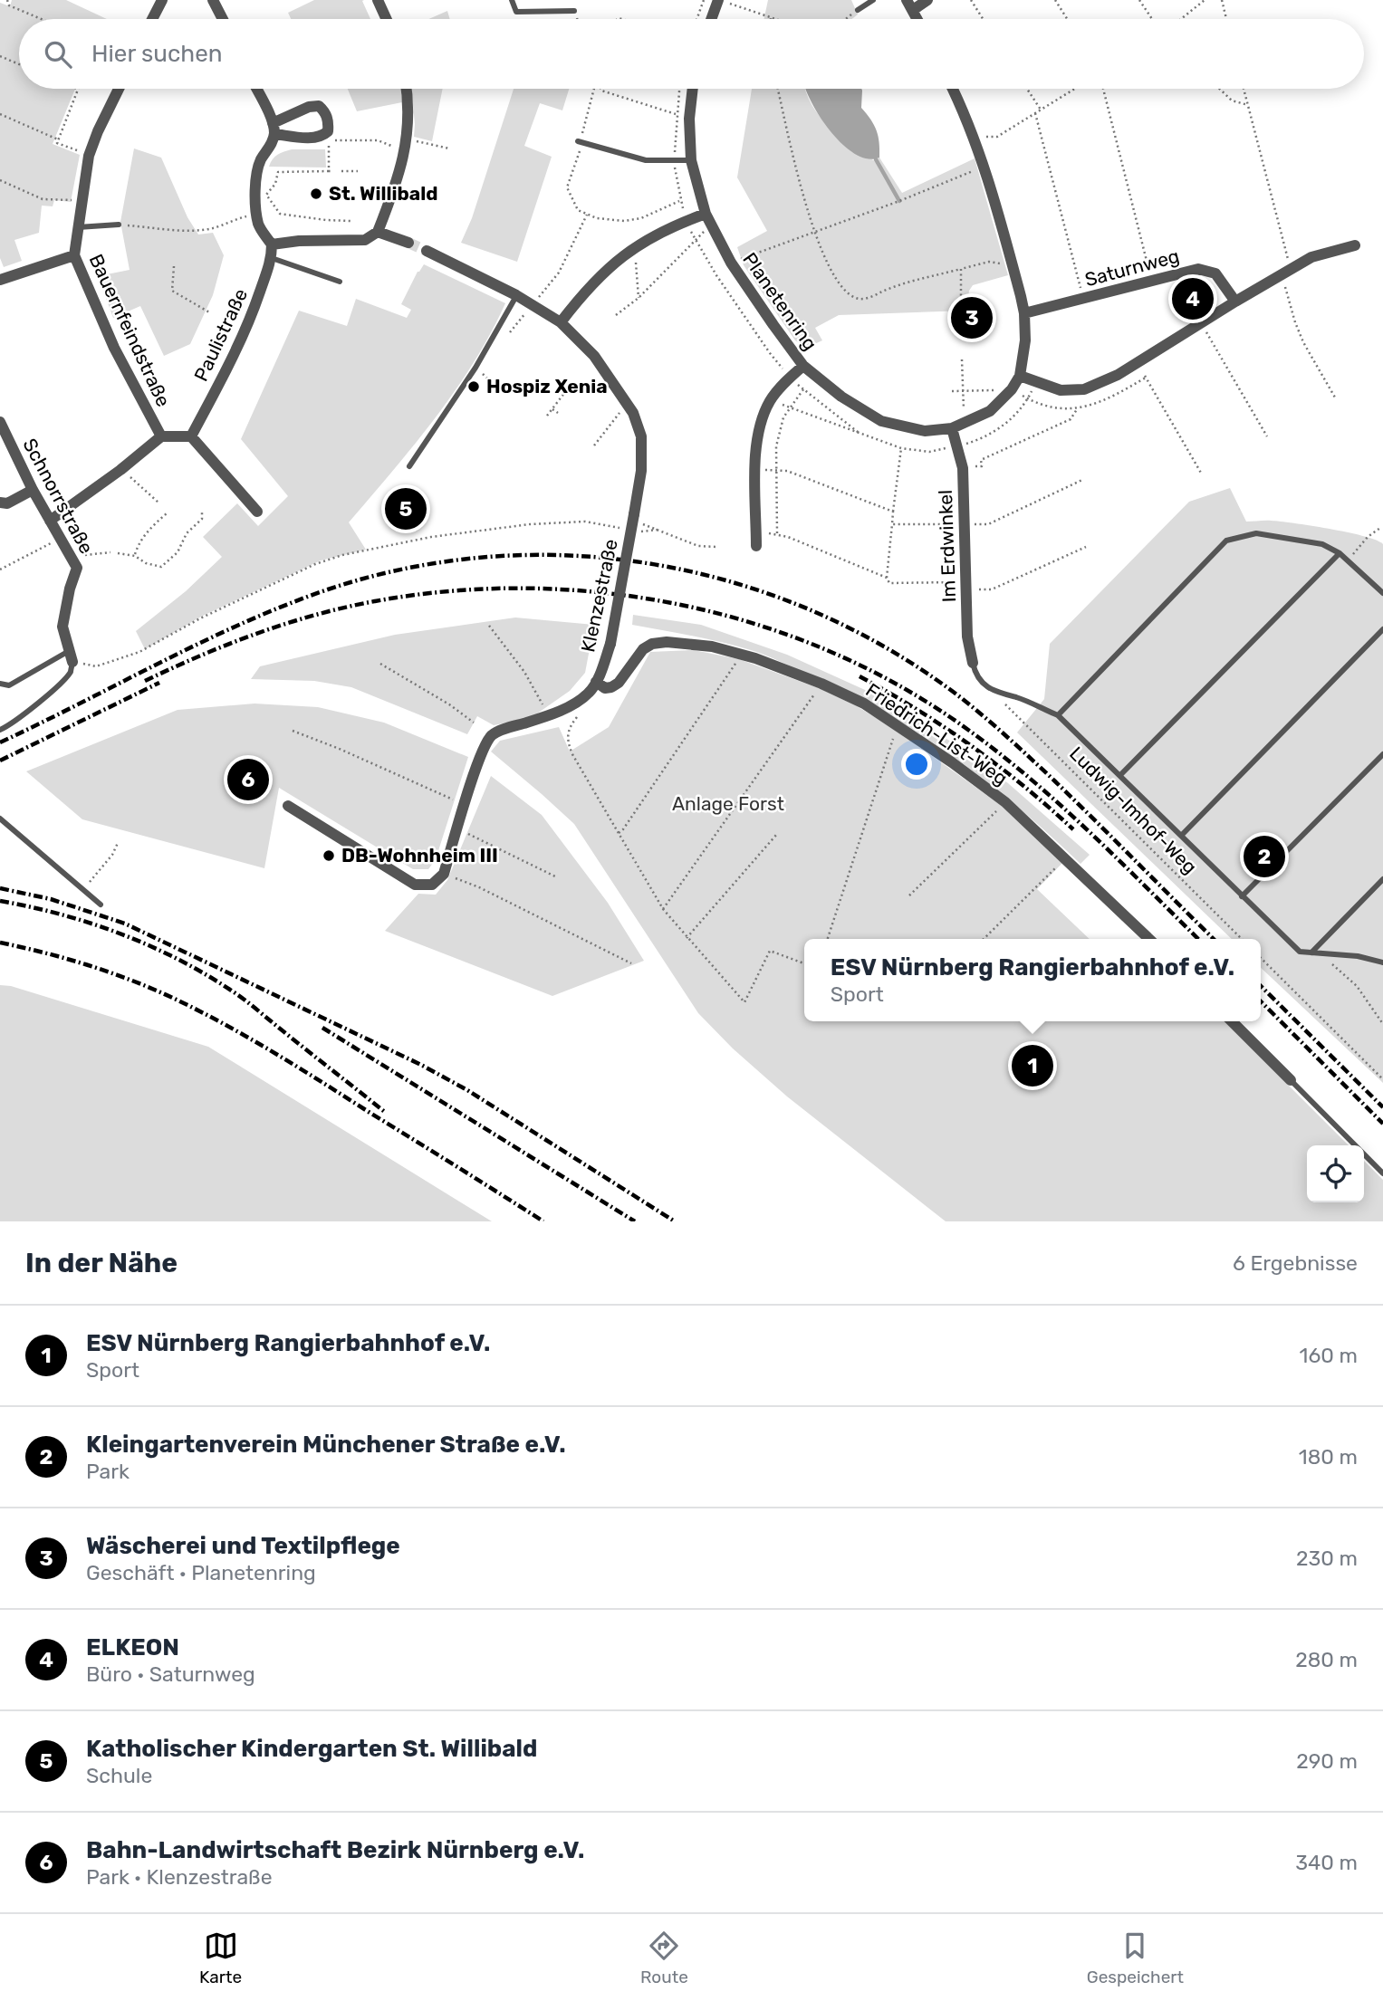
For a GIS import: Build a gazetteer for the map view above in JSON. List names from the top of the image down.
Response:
{
  "streets": {
    "street": [
      "Saturnweg",
      "Planetenring",
      "Bauernfeindstraße",
      "Paulistraße",
      "Schnorrstraße",
      "Im Erdwinkel",
      "Klenzestraße",
      "Friedrich-List-Weg"
    ],
    "path": ["Ludwig-Imhof-Weg"]
  },
  "crossings": [
    ["Saturnweg", "Planetenring"],
    ["Planetenring", "Im Erdwinkel"],
    ["Bauernfeindstraße", "Paulistraße"],
    ["Klenzestraße", "Friedrich-List-Weg"]
  ],
  "parks": ["Anlage Forst"],
  "places": ["St. Willibald", "Hospiz Xenia", "DB-Wohnheim III"],
  "page": {
    "search": "Hier suchen",
    "pins": [
      "4",
      "3",
      "5",
      "6",
      "2",
      "1"
    ],
    "popup": ["ESV Nürnberg Rangierbahnhof e.V.", "Sport"],
    "heading": ["In der Nähe", "6 Ergebnisse"],
    "list": [
      {
        "mark": "1",
        "name": "ESV Nürnberg Rangierbahnhof e.V.",
        "note": "Sport",
        "value": "160 m"
      },
      {
        "mark": "2",
        "name": "Kleingartenverein Münchener Straße e.V.",
        "note": "Park",
        "value": "180 m"
      },
      {
        "mark": "3",
        "name": "Wäscherei und Textilpflege",
        "note": "Geschäft · Planetenring",
        "value": "230 m"
      },
      {
        "mark": "4",
        "name": "ELKEON",
        "note": "Büro · Saturnweg",
        "value": "280 m"
      },
      {
        "mark": "5",
        "name": "Katholischer Kindergarten St. Willibald",
        "note": "Schule",
        "value": "290 m"
      },
      {
        "mark": "6",
        "name": "Bahn-Landwirtschaft Bezirk Nürnberg e.V.",
        "note": "Park · Klenzestraße",
        "value": "340 m"
      }
    ],
    "nav": ["Karte", "Route", "Gespeichert"]
  }
}
